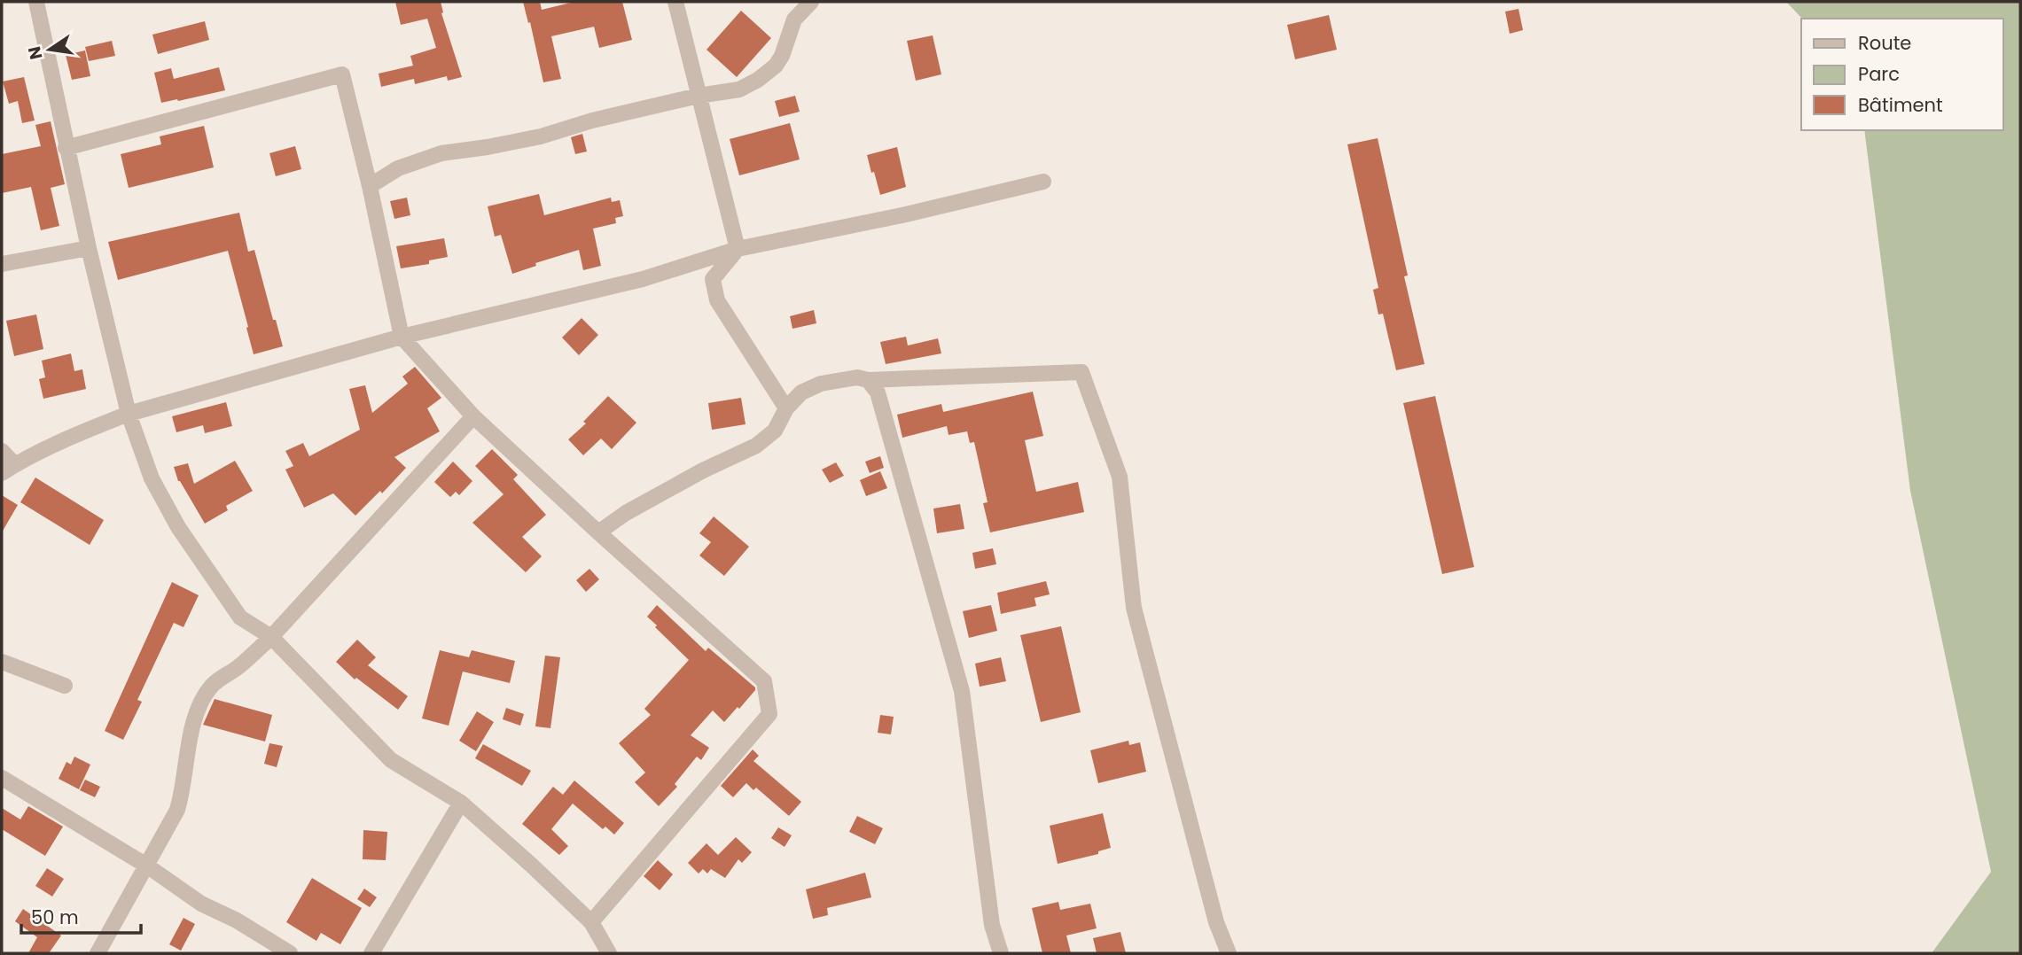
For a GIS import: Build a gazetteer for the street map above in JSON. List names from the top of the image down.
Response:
{
  "legend": ["Route", "Parc", "Bâtiment"],
  "scale_bar": "50 m",
  "north": "left"
}
